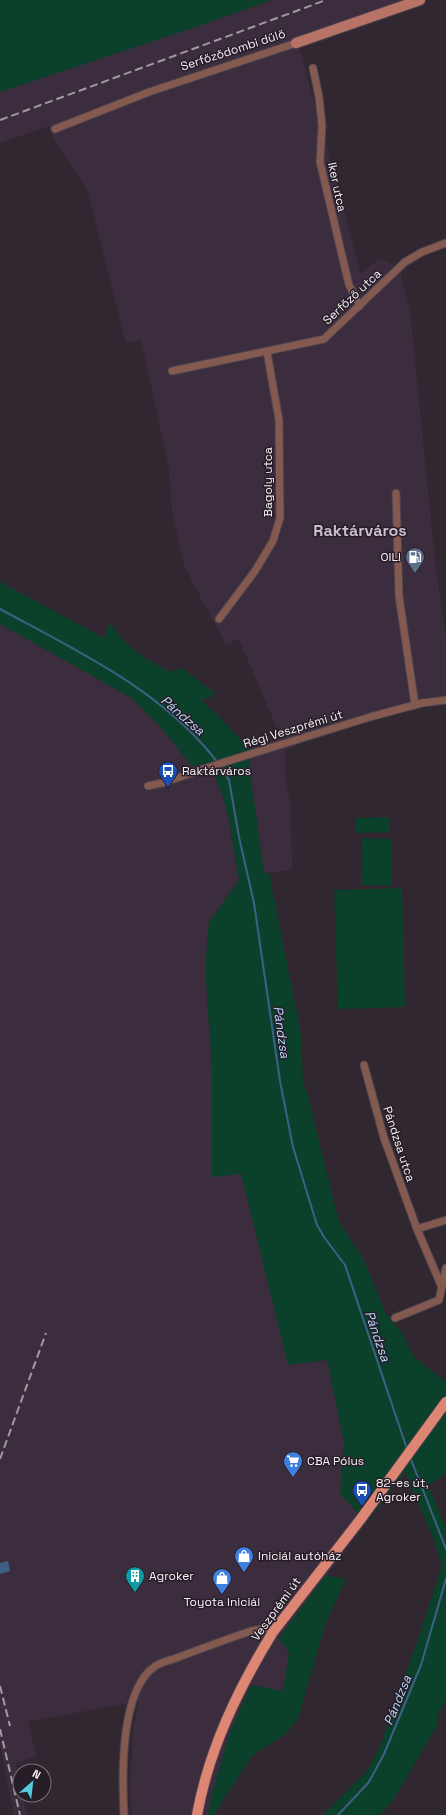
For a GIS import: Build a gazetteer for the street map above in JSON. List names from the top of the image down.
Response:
{
  "streets": {
    "main road": ["Veszprémi út"],
    "street": [
      "Serfőződombi dűlő",
      "Iker utca",
      "Serfőző utca",
      "Bagoly utca",
      "Régi Veszprémi út",
      "Pándzsa utca"
    ]
  },
  "crossings": [
    ["Iker utca", "Serfőző utca"],
    ["Serfőző utca", "Bagoly utca"]
  ],
  "districts": ["Raktárváros"],
  "water": ["Pándzsa"],
  "places": {
    "fuel station": ["OIL!"],
    "bus stop": ["Raktárváros", "82-es út, Agroker"],
    "supermarket": ["CBA Pólus"],
    "shop": ["Iniciál autóház", "Toyota Iniciál"],
    "building": ["Agroker"]
  },
  "north": "top right"
}
